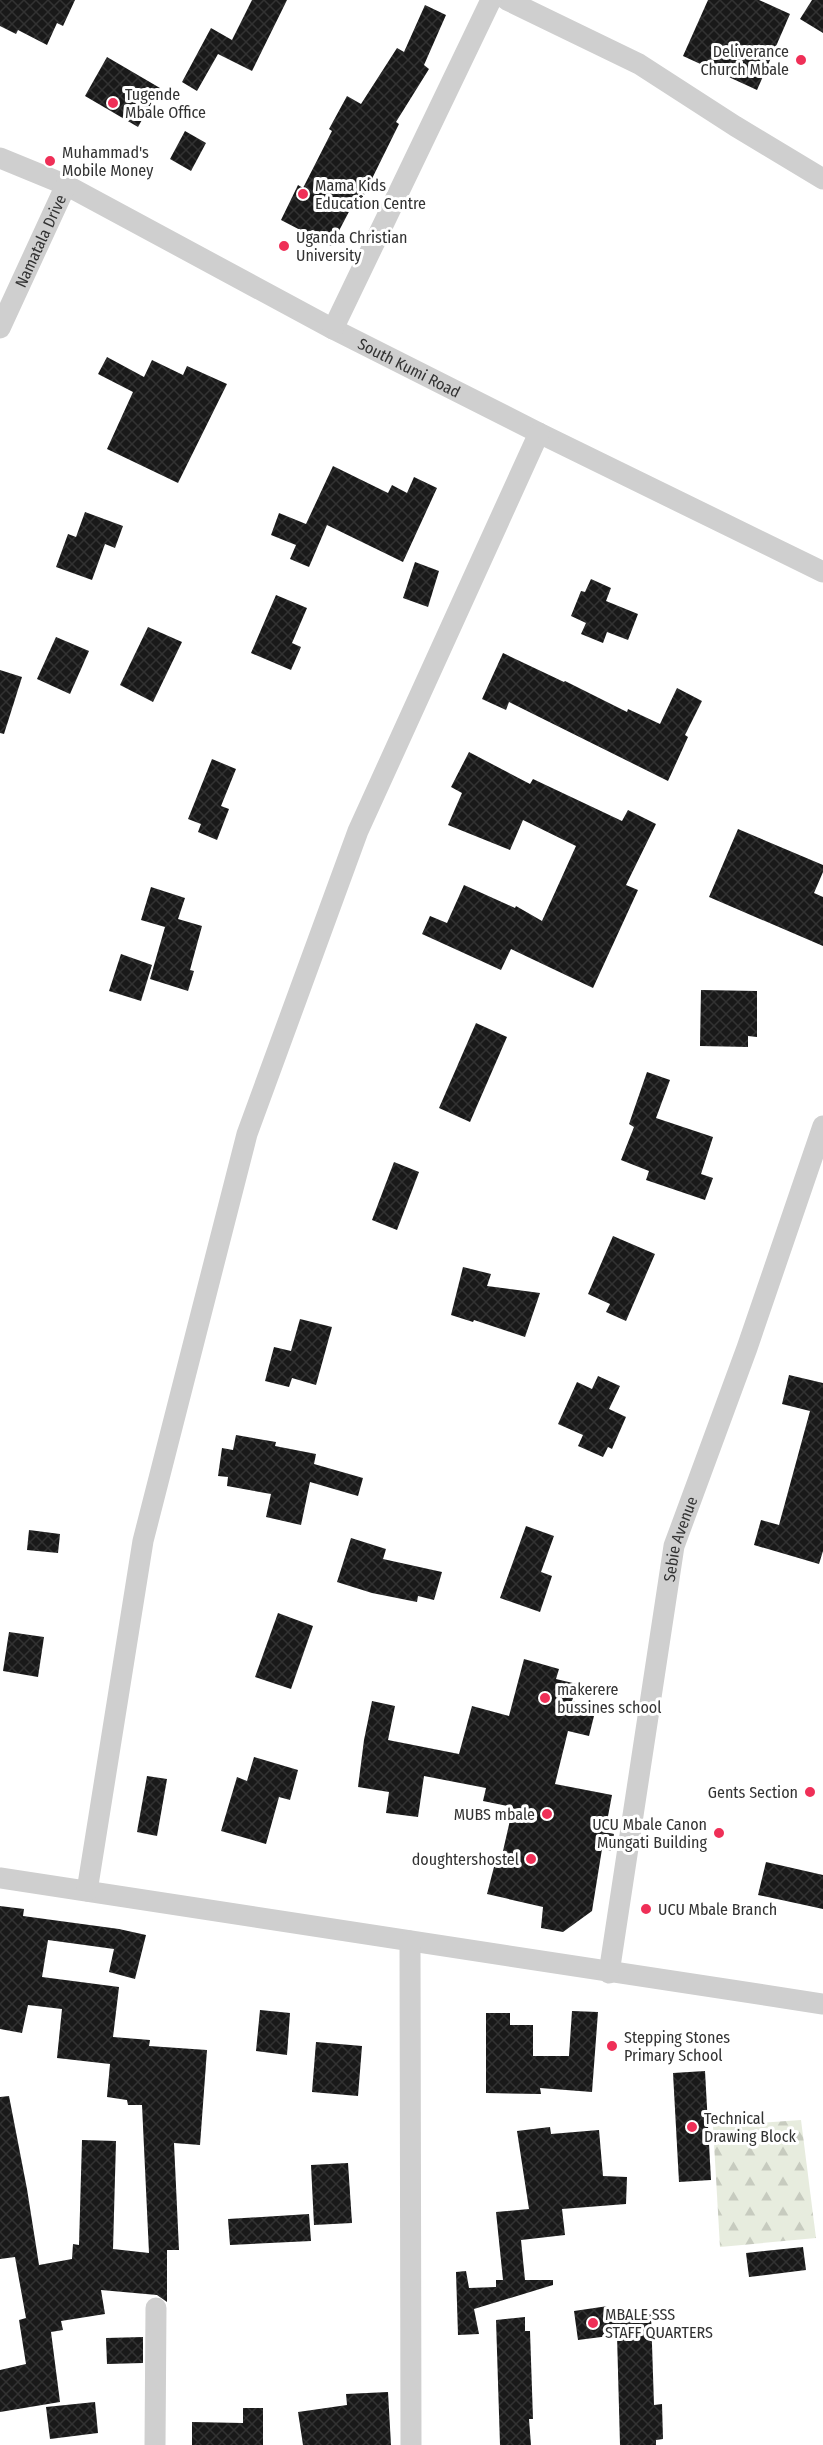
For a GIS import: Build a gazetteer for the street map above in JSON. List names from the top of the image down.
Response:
{
  "streets": {
    "street": ["Namatala Drive", "South Kumi Road", "Sebie Avenue"]
  },
  "crossings": [
    ["Namatala Drive", "South Kumi Road"]
  ],
  "places": [
    "Deliverance Church Mbale",
    "Tugende Mbale Office",
    "Muhammad's Mobile Money",
    "Mama Kids Education Centre",
    "Uganda Christian University",
    "makerere bussines school",
    "Gents Section",
    "MUBS mbale",
    "UCU Mbale Canon Mungati Building",
    "doughtershostel",
    "UCU Mbale Branch",
    "Stepping Stones Primary School",
    "Technical Drawing Block",
    "MBALE SSS STAFF QUARTERS"
  ]
}
